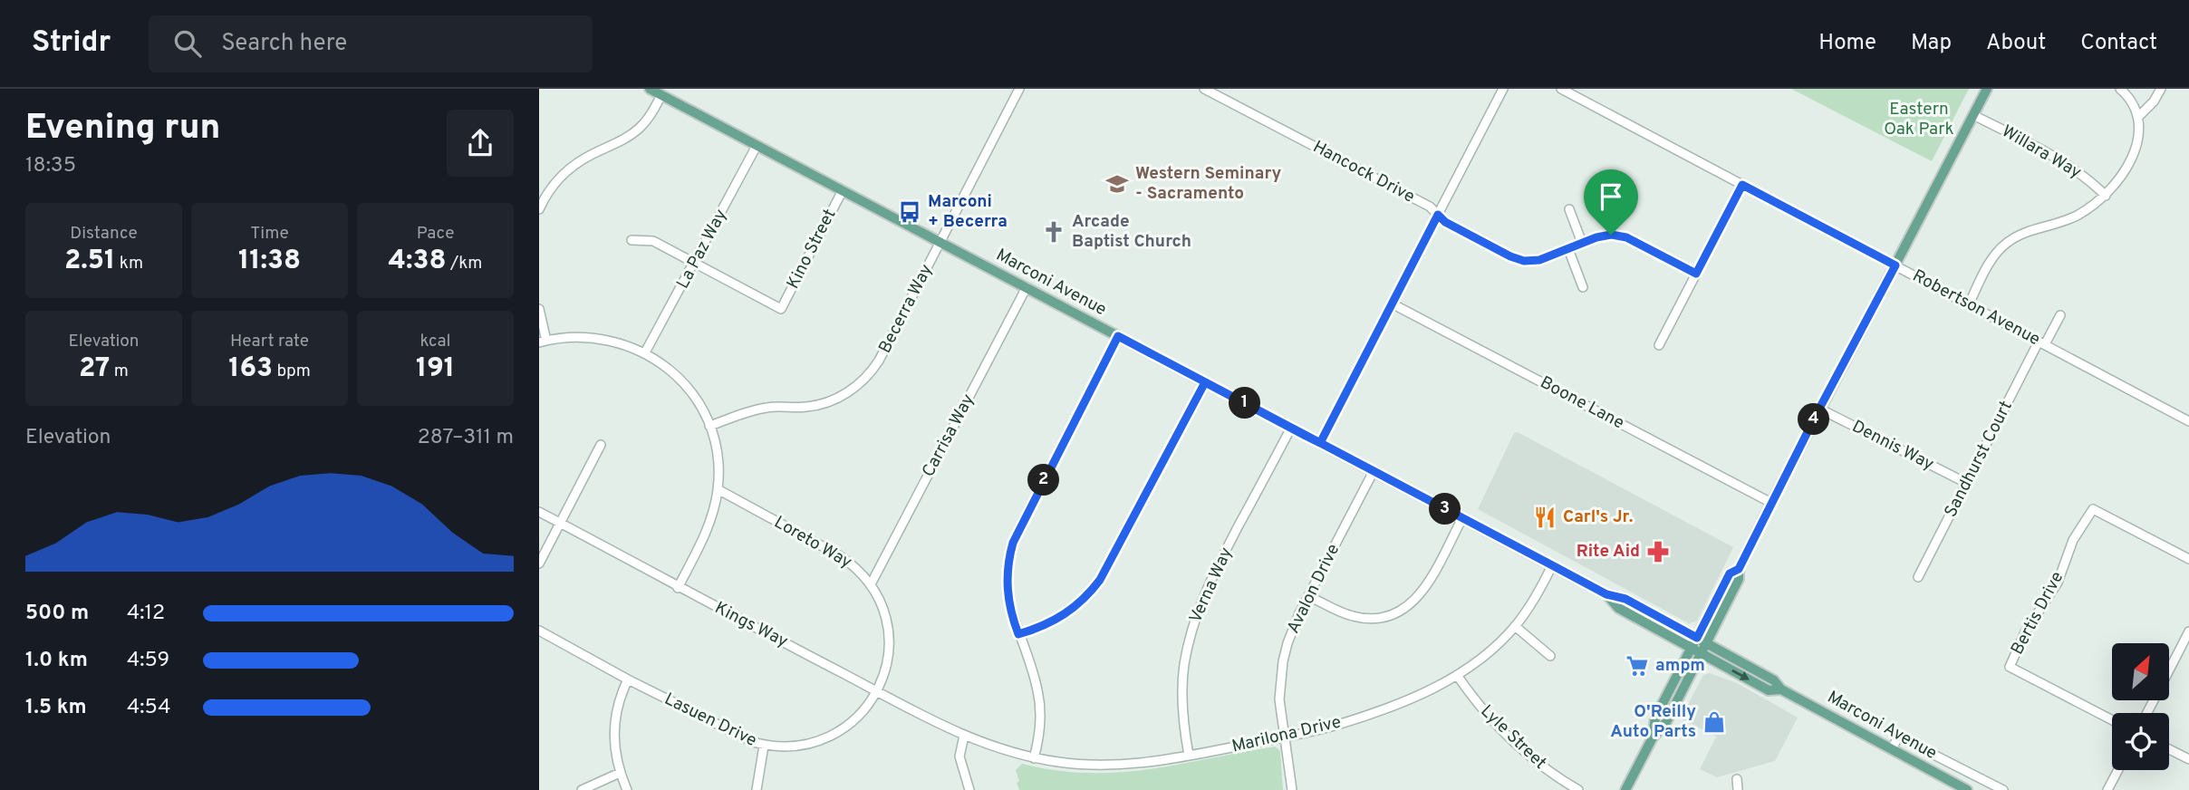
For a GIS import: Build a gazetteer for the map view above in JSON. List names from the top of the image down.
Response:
{
  "streets": {
    "main road": ["Marconi Avenue"],
    "street": [
      "Willara Way",
      "Hancock Drive",
      "La Paz Way",
      "Kino Street",
      "Robertson Avenue",
      "Becerra Way",
      "Boone Lane",
      "Carrisa Way",
      "Dennis Way",
      "Sandhurst Court",
      "Loreto Way",
      "Verna Way",
      "Avalon Drive",
      "Bertis Drive",
      "Kings Way",
      "Lasuen Drive",
      "Marilona Drive",
      "Lyle Street"
    ]
  },
  "crossings": [
    ["La Paz Way", "Kino Street"],
    ["La Paz Way", "Marconi Avenue"],
    ["Kino Street", "Marconi Avenue"],
    ["Marconi Avenue", "Becerra Way"],
    ["Marconi Avenue", "Carrisa Way"],
    ["Marconi Avenue", "Verna Way"],
    ["Marconi Avenue", "Avalon Drive"],
    ["Marconi Avenue", "Marilona Drive"],
    ["Robertson Avenue", "Sandhurst Court"],
    ["Carrisa Way", "Loreto Way"],
    ["Dennis Way", "Sandhurst Court"],
    ["Loreto Way", "Kings Way"],
    ["Loreto Way", "Lasuen Drive"],
    ["Verna Way", "Marilona Drive"],
    ["Avalon Drive", "Marilona Drive"],
    ["Kings Way", "Lasuen Drive"],
    ["Kings Way", "Marilona Drive"],
    ["Marilona Drive", "Lyle Street"]
  ],
  "parks": ["Eastern Oak Park"],
  "places": {
    "school or university": ["Western Seminary - Sacramento"],
    "bus stop": ["Marconi + Becerra"],
    "church": ["Arcade Baptist Church"],
    "restaurant": ["Carl's Jr."],
    "pharmacy": ["Rite Aid"],
    "supermarket": ["ampm"],
    "shop": ["O'Reilly Auto Parts"]
  },
  "north": "top right",
  "page": {
    "header": "Stridr",
    "search": "Search here",
    "nav": [
      "Home",
      "Map",
      "About",
      "Contact"
    ],
    "heading": ["Evening run", "18:35"],
    "stats": [
      ["Distance", "2.51 km"],
      ["Time", "11:38"],
      ["Pace", "4:38 /km"],
      ["Elevation", "27 m"],
      ["Heart rate", "163 bpm"],
      ["kcal", "191"]
    ],
    "pins": [
      "1",
      "4",
      "2",
      "3"
    ],
    "chart": ["Elevation", "287–311 m"],
    "list": [
      {
        "name": "500 m",
        "note": "4:12"
      },
      {
        "name": "1.0 km",
        "note": "4:59"
      },
      {
        "name": "1.5 km",
        "note": "4:54"
      }
    ]
  }
}
